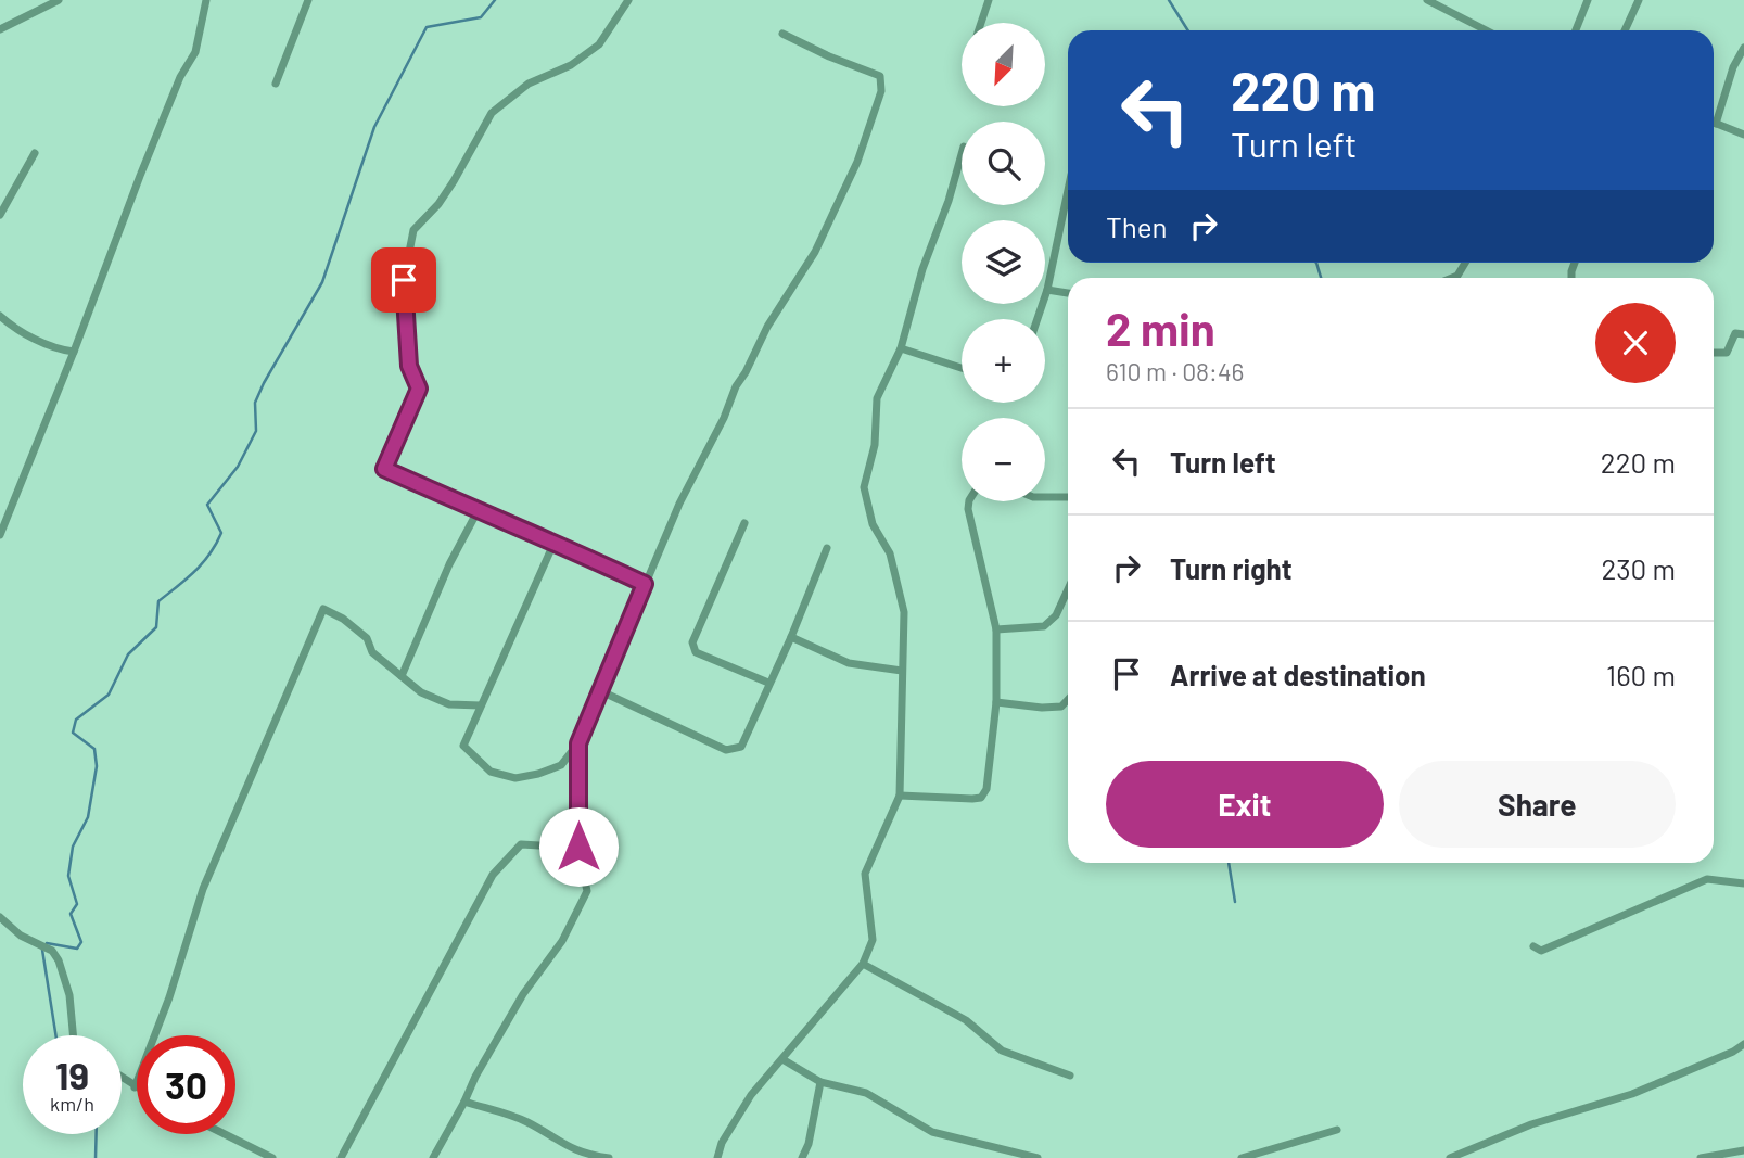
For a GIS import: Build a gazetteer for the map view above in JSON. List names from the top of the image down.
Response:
{
  "north": "bottom left",
  "page": {
    "map_buttons": ["+", "−"],
    "turn": ["220 m", "Turn left"],
    "then": "Then",
    "heading": ["2 min", "610 m · 08:46"],
    "list": [
      {
        "name": "Turn left",
        "value": "220 m"
      },
      {
        "name": "Turn right",
        "value": "230 m"
      },
      {
        "name": "Arrive at destination",
        "value": "160 m"
      }
    ],
    "buttons": ["Exit", "Share"],
    "speed": "19 km/h",
    "limit": "30"
  }
}
